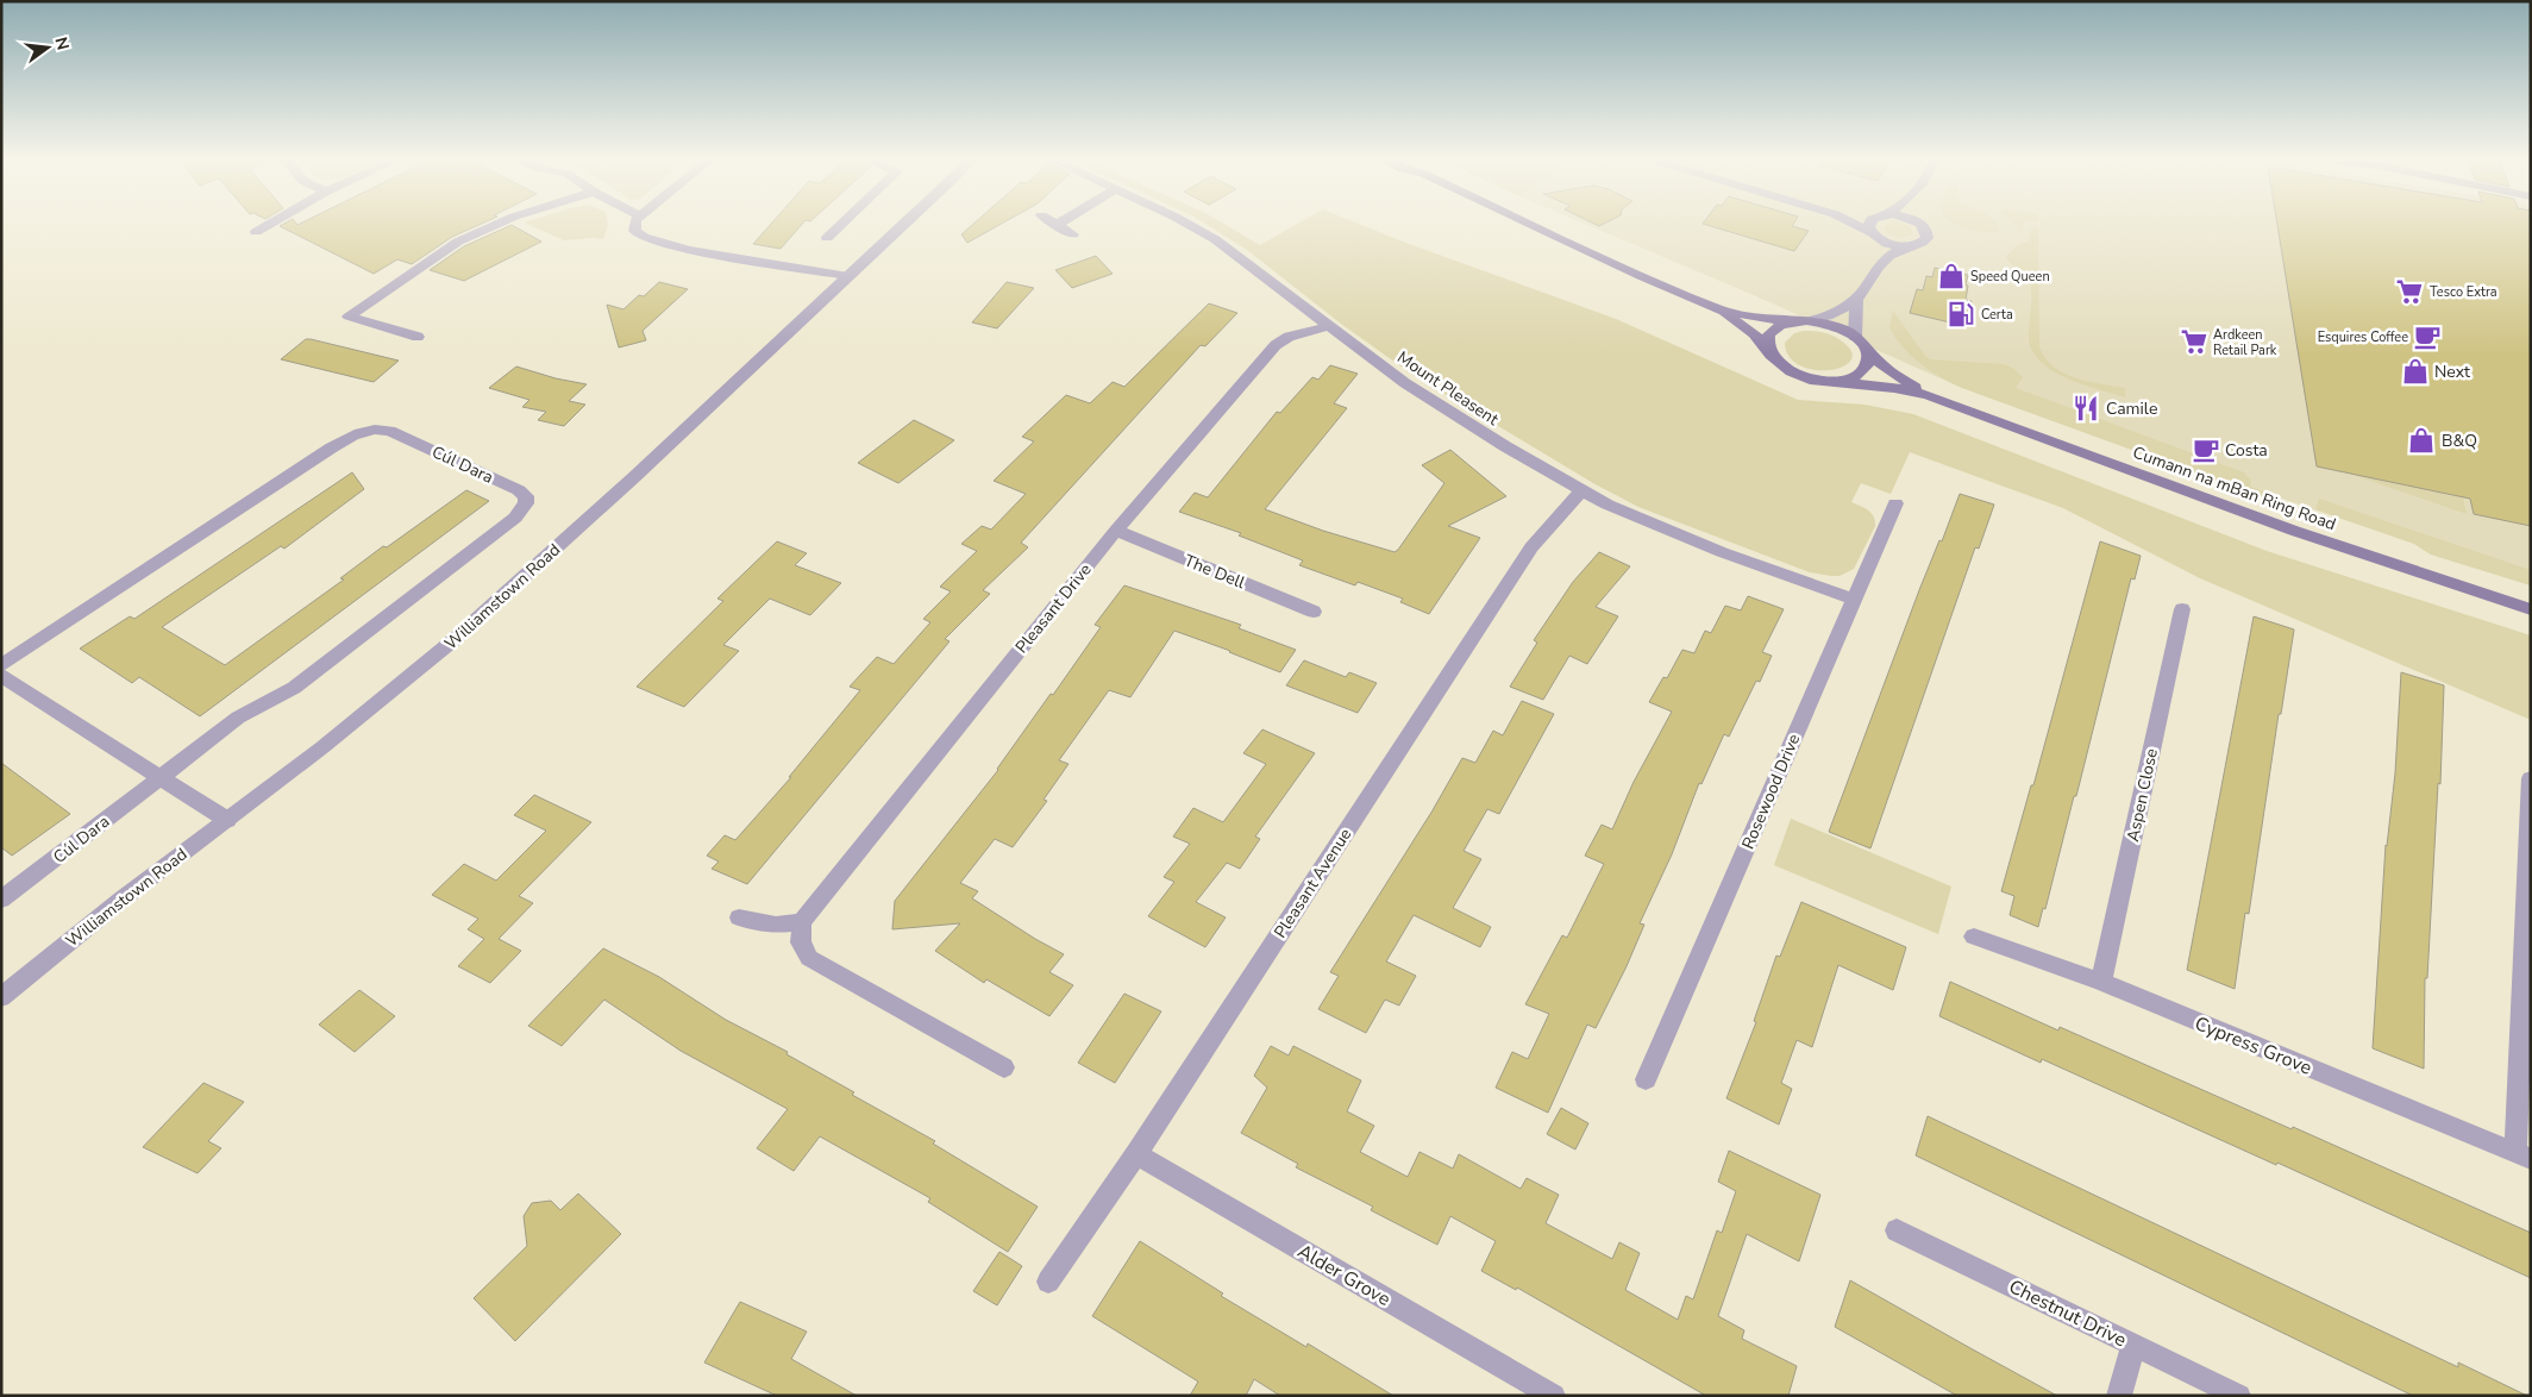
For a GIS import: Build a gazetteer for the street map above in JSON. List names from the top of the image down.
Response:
{
  "streets": {
    "main road": ["Cumann na mBan Ring Road"],
    "street": [
      "Mount Pleasent",
      "Cúl Dara",
      "The Dell",
      "Williamstown Road",
      "Pleasant Drive",
      "Rosewood Drive",
      "Aspen Close",
      "Pleasant Avenue",
      "Cypress Grove",
      "Alder Grove",
      "Chestnut Drive"
    ]
  },
  "crossings": [
    ["Mount Pleasent", "Pleasant Drive"],
    ["Mount Pleasent", "Rosewood Drive"],
    ["Mount Pleasent", "Pleasant Avenue"],
    ["The Dell", "Pleasant Drive"],
    ["Aspen Close", "Cypress Grove"],
    ["Pleasant Avenue", "Alder Grove"]
  ],
  "places": {
    "shop": ["Speed Queen", "Next", "B&Q"],
    "supermarket": ["Tesco Extra", "Ardkeen Retail Park"],
    "fuel station": ["Certa"],
    "cafe": ["Esquires Coffee", "Costa"],
    "restaurant": ["Camile"]
  },
  "north": "right"
}
